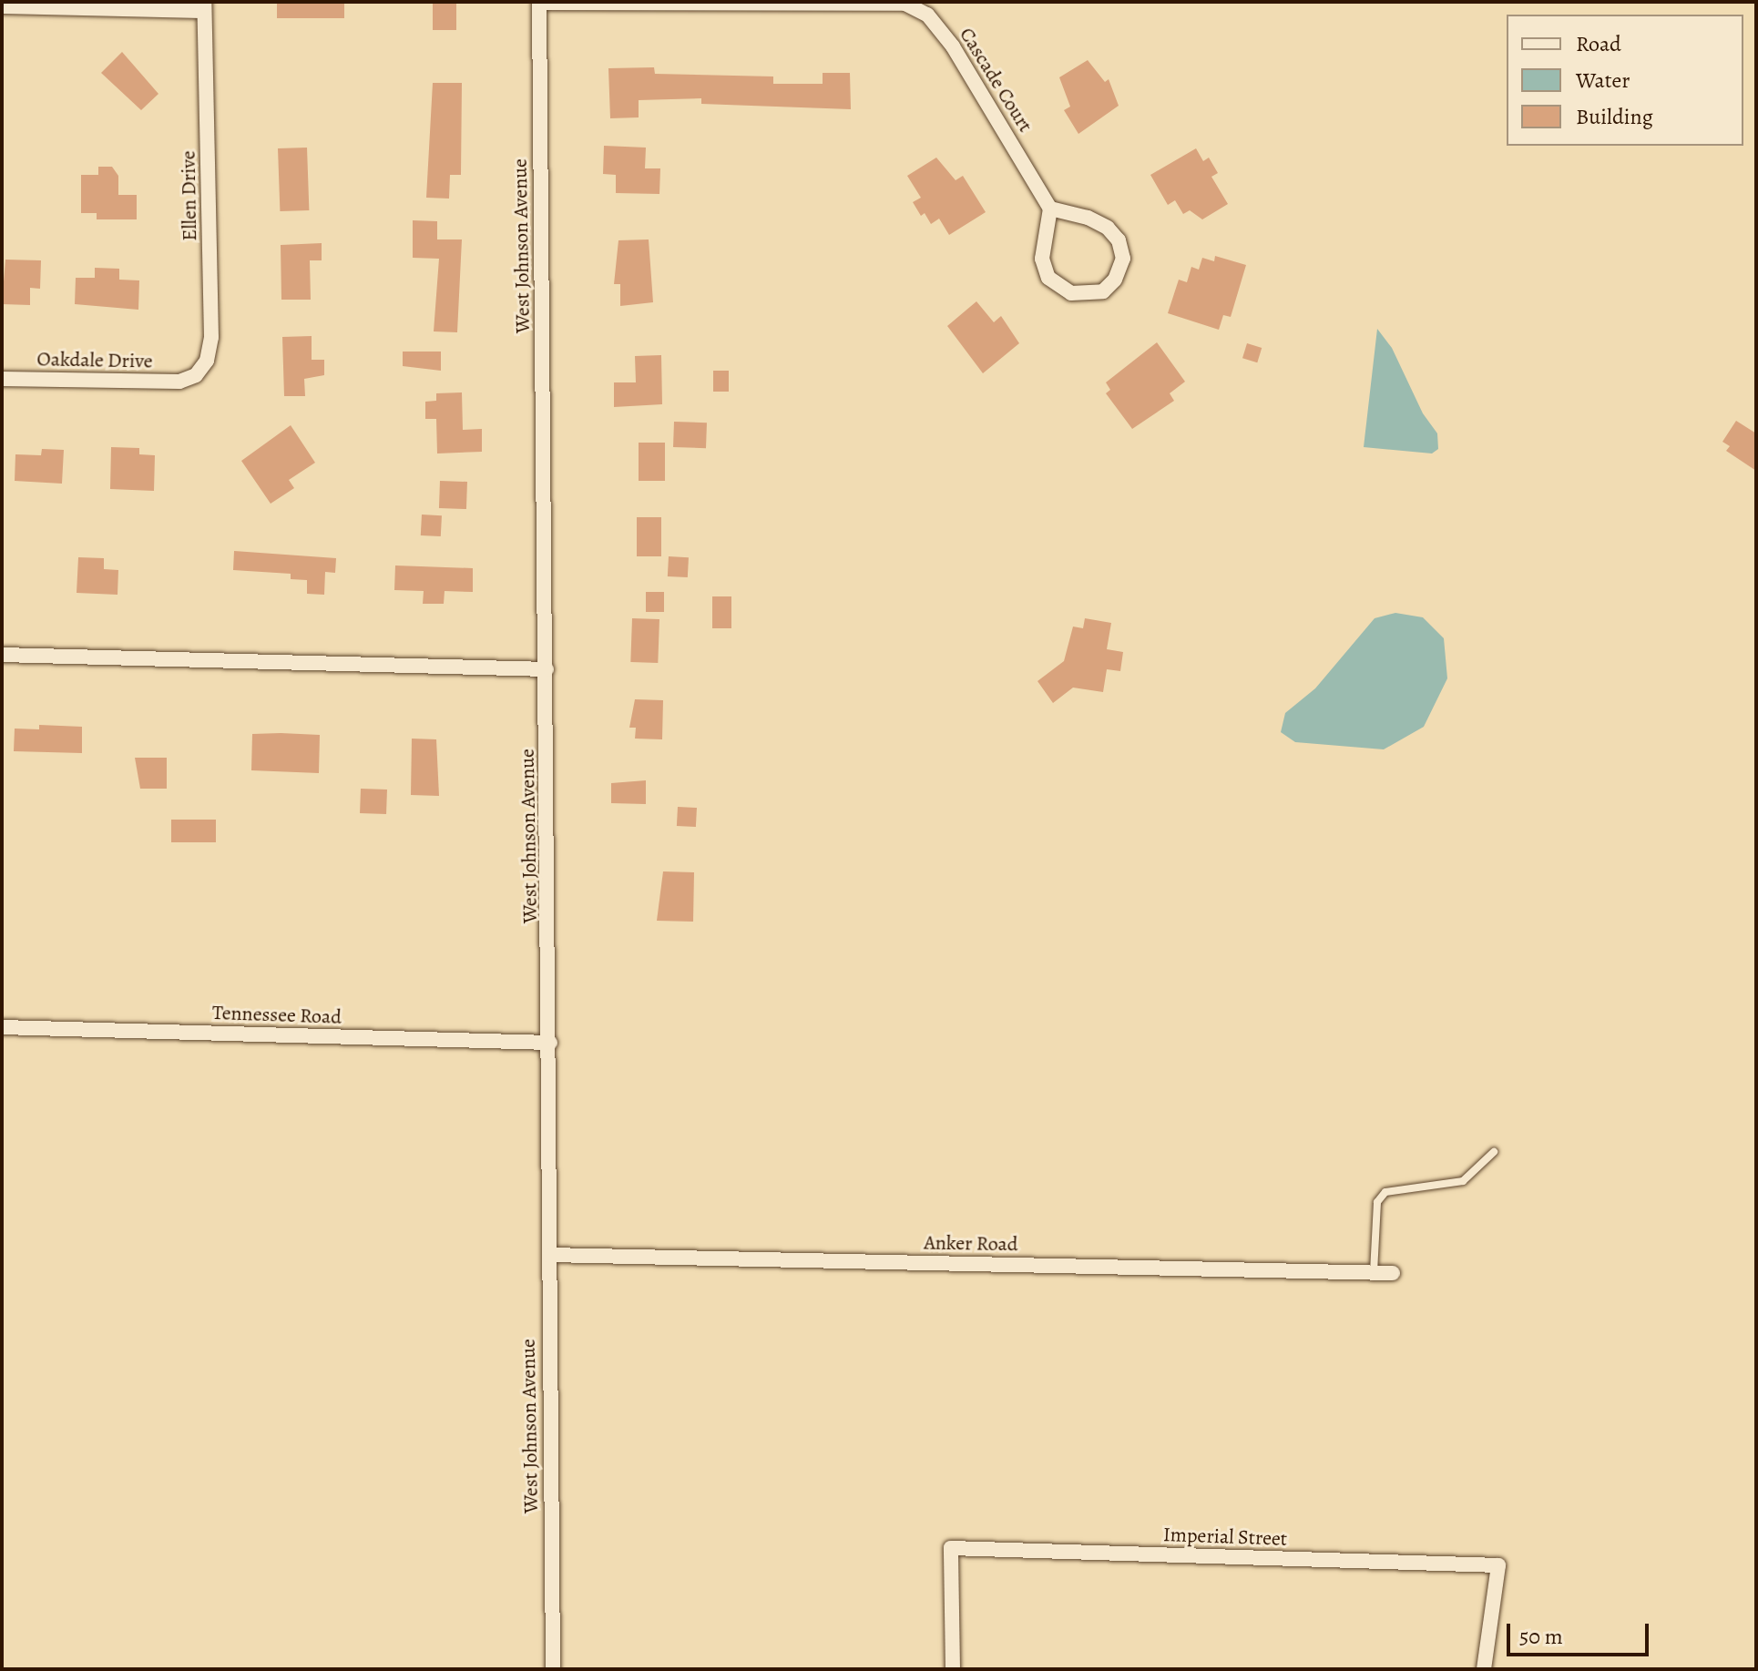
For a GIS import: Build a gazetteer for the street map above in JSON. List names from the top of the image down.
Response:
{
  "streets": {
    "street": [
      "Cascade Court",
      "Ellen Drive",
      "West Johnson Avenue",
      "Oakdale Drive",
      "Tennessee Road",
      "Anker Road",
      "Imperial Street"
    ]
  },
  "crossings": [
    ["Cascade Court", "West Johnson Avenue"],
    ["Ellen Drive", "Oakdale Drive"],
    ["West Johnson Avenue", "Tennessee Road"],
    ["West Johnson Avenue", "Anker Road"]
  ],
  "legend": ["Road", "Water", "Building"],
  "scale_bar": "50 m"
}
